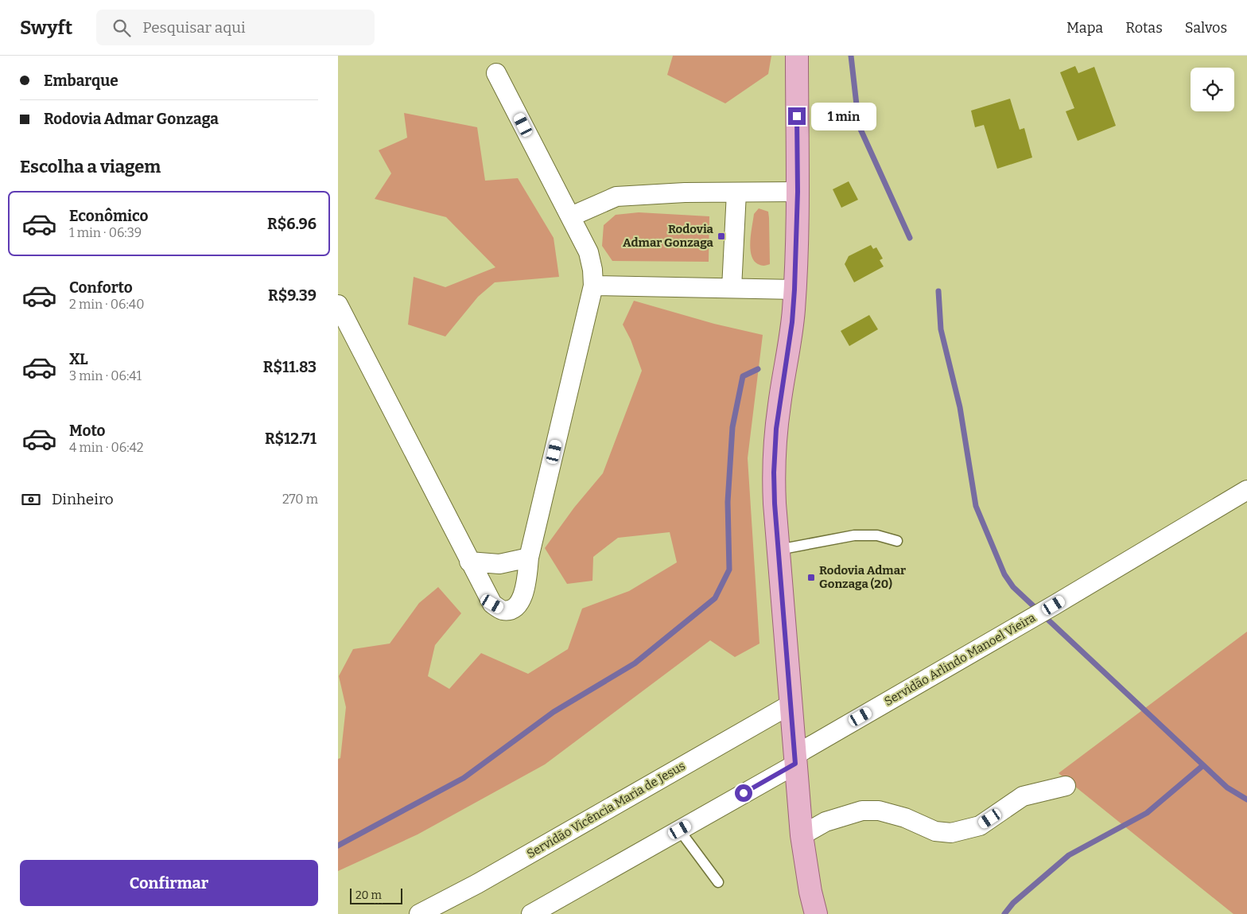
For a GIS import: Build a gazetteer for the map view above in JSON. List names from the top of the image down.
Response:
{
  "streets": {
    "street": ["Servidão Arlindo Manoel Vieira", "Servidão Vicência Maria de Jesus"]
  },
  "places": {
    "transit": ["Rodovia Admar Gonzaga", "Rodovia Admar Gonzaga (20)"]
  },
  "scale_bar": "20 m",
  "page": {
    "header": "Swyft",
    "search": "Pesquisar aqui",
    "nav": ["Mapa", "Rotas", "Salvos"],
    "banner": ["Embarque", "Rodovia Admar Gonzaga"],
    "bubble": "1 min",
    "heading": "Escolha a viagem",
    "list": [
      {
        "name": "Econômico",
        "note": "1 min · 06:39",
        "value": "R$6.96"
      },
      {
        "name": "Conforto",
        "note": "2 min · 06:40",
        "value": "R$9.39"
      },
      {
        "name": "XL",
        "note": "3 min · 06:41",
        "value": "R$11.83"
      },
      {
        "name": "Moto",
        "note": "4 min · 06:42",
        "value": "R$12.71"
      }
    ],
    "pay": ["Dinheiro", "270 m"],
    "buttons": "Confirmar",
    "scale": "20 m"
  }
}
